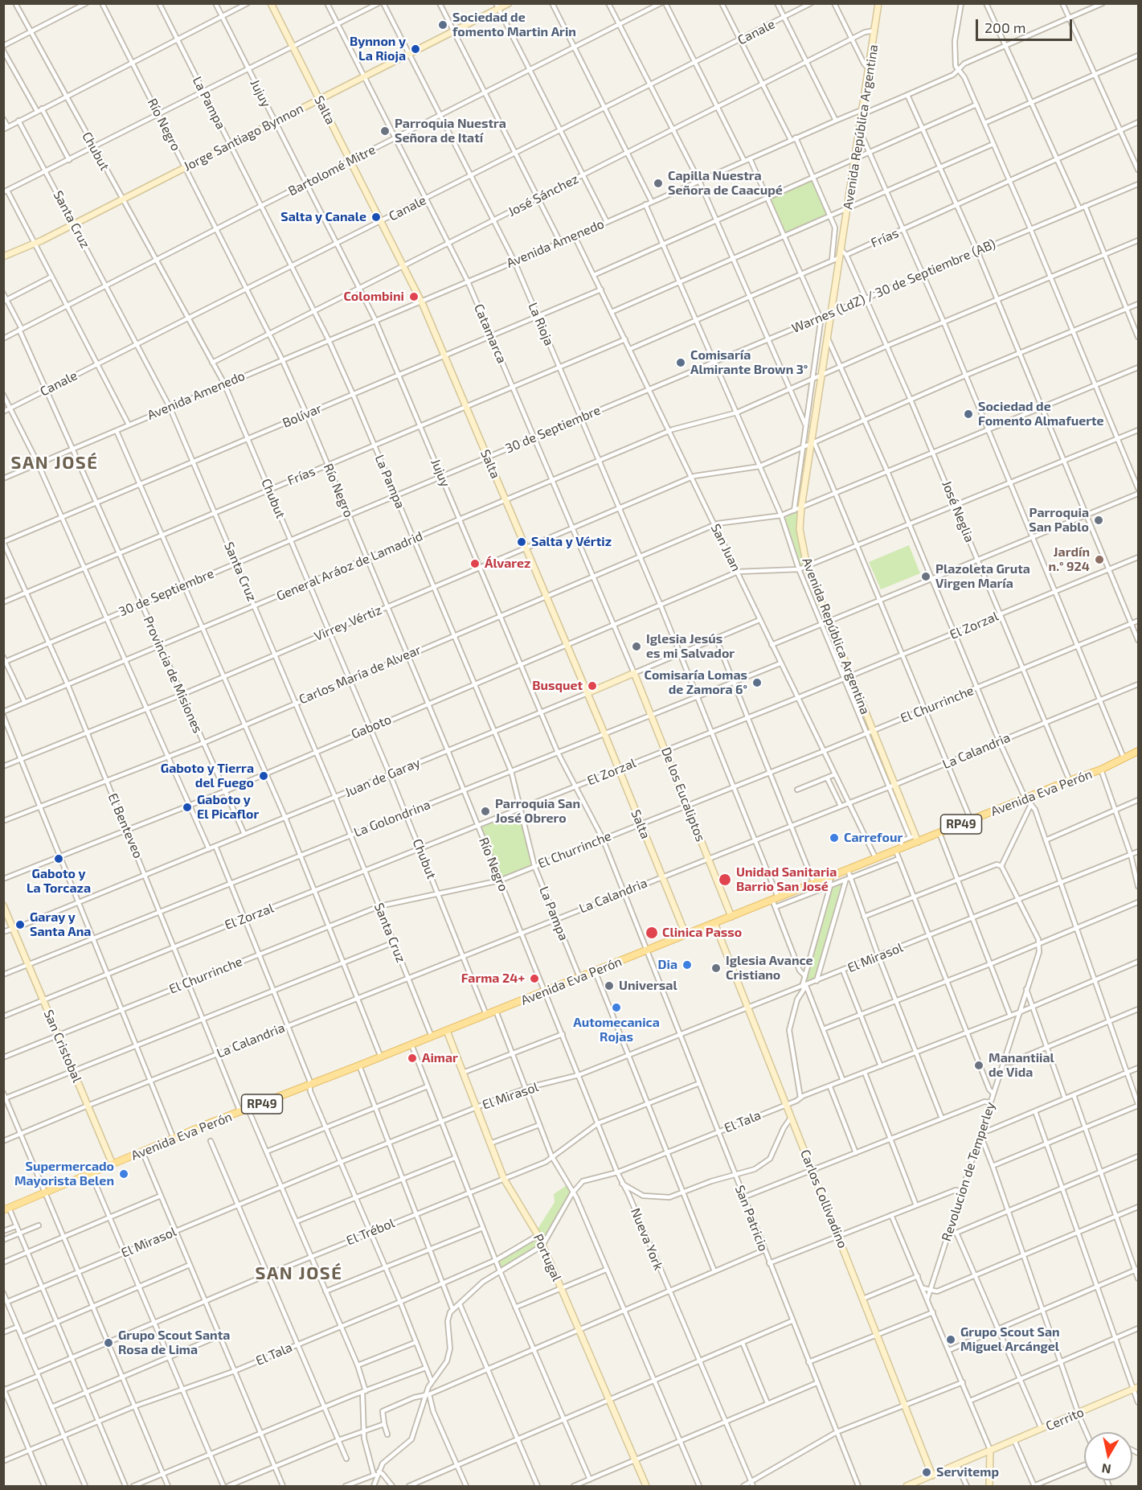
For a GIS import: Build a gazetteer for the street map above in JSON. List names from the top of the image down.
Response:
{
  "streets": {
    "main road": ["Avenida Eva Perón", "RP49"],
    "street": [
      "Canale",
      "Jujuy",
      "La Pampa",
      "Salta",
      "Río Negro",
      "Avenida República Argentina",
      "Jorge Santiago Bynnon",
      "Chubut",
      "Bartolomé Mitre",
      "José Sánchez",
      "Santa Cruz",
      "Frías",
      "Avenida Amenedo",
      "Warnes (LdZ) / 30 de Septiembre (AB)",
      "La Rioja",
      "Catamarca",
      "Bolívar",
      "30 de Septiembre",
      "José Neglia",
      "San Juan",
      "General Aráoz de Lamadrid",
      "Virrey Vértiz",
      "El Zorzal",
      "Provincia de Misiones",
      "Carlos María de Alvear",
      "El Churrinche",
      "Gaboto",
      "La Calandria",
      "Juan de Garay",
      "De los Eucaliptos",
      "La Golondrina",
      "El Benteveo",
      "El Mirasol",
      "San Cristobal",
      "El Tala",
      "Revolucion de Temperley",
      "Carlos Collivadino",
      "San Patricio",
      "El Trébol",
      "Nueva York",
      "Portugal",
      "Cerrito"
    ]
  },
  "crossings": [
    ["Canale", "Jujuy"],
    ["Canale", "La Pampa"],
    ["Canale", "Salta"],
    ["Canale", "Río Negro"],
    ["Canale", "Chubut"],
    ["Canale", "Santa Cruz"],
    ["Canale", "La Rioja"],
    ["Canale", "Catamarca"],
    ["Canale", "Provincia de Misiones"],
    ["Jujuy", "Jorge Santiago Bynnon"],
    ["Jujuy", "Bartolomé Mitre"],
    ["Jujuy", "José Sánchez"],
    ["Jujuy", "Frías"],
    ["Jujuy", "Avenida Amenedo"],
    ["Jujuy", "Bolívar"],
    ["Jujuy", "30 de Septiembre"],
    ["Jujuy", "General Aráoz de Lamadrid"],
    ["Jujuy", "Virrey Vértiz"],
    ["Jujuy", "El Zorzal"],
    ["Jujuy", "Carlos María de Alvear"],
    ["Jujuy", "El Churrinche"],
    ["Jujuy", "Gaboto"],
    ["Jujuy", "La Calandria"],
    ["Jujuy", "Juan de Garay"],
    ["Jujuy", "Avenida Eva Perón"],
    ["Jujuy", "La Golondrina"],
    ["Jujuy", "San Patricio"],
    ["La Pampa", "Jorge Santiago Bynnon"],
    ["La Pampa", "Bartolomé Mitre"],
    ["La Pampa", "José Sánchez"],
    ["La Pampa", "Frías"],
    ["La Pampa", "Avenida Amenedo"],
    ["La Pampa", "Bolívar"],
    ["La Pampa", "30 de Septiembre"],
    ["La Pampa", "General Aráoz de Lamadrid"],
    ["La Pampa", "Virrey Vértiz"],
    ["La Pampa", "El Zorzal"],
    ["La Pampa", "Carlos María de Alvear"],
    ["La Pampa", "El Churrinche"],
    ["La Pampa", "Gaboto"],
    ["La Pampa", "La Calandria"],
    ["La Pampa", "Juan de Garay"],
    ["La Pampa", "Avenida Eva Perón"],
    ["La Pampa", "La Golondrina"],
    ["Salta", "Jorge Santiago Bynnon"],
    ["Salta", "Bartolomé Mitre"],
    ["Salta", "José Sánchez"],
    ["Salta", "Frías"],
    ["Salta", "Avenida Amenedo"],
    ["Salta", "Bolívar"],
    ["Salta", "30 de Septiembre"],
    ["Salta", "General Aráoz de Lamadrid"],
    ["Salta", "Virrey Vértiz"],
    ["Salta", "El Zorzal"],
    ["Salta", "Carlos María de Alvear"],
    ["Salta", "El Churrinche"],
    ["Salta", "Gaboto"],
    ["Salta", "La Calandria"],
    ["Salta", "Juan de Garay"],
    ["Salta", "Avenida Eva Perón"],
    ["Salta", "La Golondrina"],
    ["Río Negro", "Jorge Santiago Bynnon"],
    ["Río Negro", "Bartolomé Mitre"],
    ["Río Negro", "José Sánchez"],
    ["Río Negro", "Frías"],
    ["Río Negro", "Avenida Amenedo"],
    ["Río Negro", "Bolívar"],
    ["Río Negro", "30 de Septiembre"],
    ["Río Negro", "General Aráoz de Lamadrid"],
    ["Río Negro", "Virrey Vértiz"],
    ["Río Negro", "El Zorzal"],
    ["Río Negro", "Carlos María de Alvear"],
    ["Río Negro", "El Churrinche"],
    ["Río Negro", "Gaboto"],
    ["Río Negro", "La Calandria"],
    ["Río Negro", "Juan de Garay"],
    ["Río Negro", "Avenida Eva Perón"],
    ["Río Negro", "La Golondrina"],
    ["Río Negro", "Nueva York"],
    ["Avenida República Argentina", "José Sánchez"],
    ["Avenida República Argentina", "Frías"],
    ["Avenida República Argentina", "Avenida Amenedo"],
    ["Avenida República Argentina", "Warnes (LdZ) / 30 de Septiembre (AB)"],
    ["Avenida República Argentina", "José Neglia"],
    ["Avenida República Argentina", "General Aráoz de Lamadrid"],
    ["Avenida República Argentina", "Virrey Vértiz"],
    ["Avenida República Argentina", "El Zorzal"],
    ["Avenida República Argentina", "Carlos María de Alvear"],
    ["Avenida República Argentina", "El Churrinche"],
    ["Avenida República Argentina", "La Calandria"],
    ["Avenida República Argentina", "Avenida Eva Perón"],
    ["Jorge Santiago Bynnon", "Chubut"],
    ["Jorge Santiago Bynnon", "Santa Cruz"],
    ["Jorge Santiago Bynnon", "La Rioja"],
    ["Jorge Santiago Bynnon", "Catamarca"],
    ["Chubut", "Bartolomé Mitre"],
    ["Chubut", "José Sánchez"],
    ["Chubut", "Frías"],
    ["Chubut", "Avenida Amenedo"],
    ["Chubut", "Bolívar"],
    ["Chubut", "30 de Septiembre"],
    ["Chubut", "General Aráoz de Lamadrid"],
    ["Chubut", "Virrey Vértiz"],
    ["Chubut", "El Zorzal"],
    ["Chubut", "Carlos María de Alvear"],
    ["Chubut", "El Churrinche"],
    ["Chubut", "Gaboto"],
    ["Chubut", "La Calandria"],
    ["Chubut", "Juan de Garay"],
    ["Chubut", "Avenida Eva Perón"],
    ["Chubut", "La Golondrina"],
    ["Bartolomé Mitre", "Santa Cruz"],
    ["Bartolomé Mitre", "La Rioja"],
    ["Bartolomé Mitre", "Catamarca"],
    ["Bartolomé Mitre", "Provincia de Misiones"],
    ["José Sánchez", "La Rioja"],
    ["José Sánchez", "Catamarca"],
    ["Santa Cruz", "Frías"],
    ["Santa Cruz", "Avenida Amenedo"],
    ["Santa Cruz", "Bolívar"],
    ["Santa Cruz", "30 de Septiembre"],
    ["Santa Cruz", "General Aráoz de Lamadrid"],
    ["Santa Cruz", "Virrey Vértiz"],
    ["Santa Cruz", "El Zorzal"],
    ["Santa Cruz", "Carlos María de Alvear"],
    ["Santa Cruz", "El Churrinche"],
    ["Santa Cruz", "Gaboto"],
    ["Santa Cruz", "La Calandria"],
    ["Santa Cruz", "Juan de Garay"],
    ["Santa Cruz", "Avenida Eva Perón"],
    ["Santa Cruz", "La Golondrina"],
    ["Frías", "La Rioja"],
    ["Frías", "Catamarca"],
    ["Frías", "José Neglia"],
    ["Frías", "San Juan"],
    ["Frías", "Provincia de Misiones"],
    ["Frías", "El Benteveo"],
    ["Avenida Amenedo", "La Rioja"],
    ["Avenida Amenedo", "Catamarca"],
    ["Avenida Amenedo", "San Juan"],
    ["Avenida Amenedo", "Provincia de Misiones"],
    ["Warnes (LdZ) / 30 de Septiembre (AB)", "30 de Septiembre"],
    ["Warnes (LdZ) / 30 de Septiembre (AB)", "José Neglia"],
    ["Warnes (LdZ) / 30 de Septiembre (AB)", "San Juan"],
    ["La Rioja", "Bolívar"],
    ["La Rioja", "30 de Septiembre"],
    ["La Rioja", "General Aráoz de Lamadrid"],
    ["La Rioja", "Virrey Vértiz"],
    ["La Rioja", "El Zorzal"],
    ["La Rioja", "Carlos María de Alvear"],
    ["La Rioja", "El Churrinche"],
    ["La Rioja", "Gaboto"],
    ["La Rioja", "La Calandria"],
    ["La Rioja", "Juan de Garay"],
    ["La Rioja", "Avenida Eva Perón"],
    ["La Rioja", "La Golondrina"],
    ["Catamarca", "Bolívar"],
    ["Catamarca", "30 de Septiembre"],
    ["Catamarca", "General Aráoz de Lamadrid"],
    ["Catamarca", "Virrey Vértiz"],
    ["Catamarca", "Carlos María de Alvear"],
    ["Catamarca", "Gaboto"],
    ["Catamarca", "Juan de Garay"],
    ["Catamarca", "De los Eucaliptos"],
    ["Bolívar", "San Juan"],
    ["Bolívar", "Provincia de Misiones"],
    ["Bolívar", "El Benteveo"],
    ["30 de Septiembre", "San Juan"],
    ["30 de Septiembre", "Provincia de Misiones"],
    ["30 de Septiembre", "El Benteveo"],
    ["José Neglia", "General Aráoz de Lamadrid"],
    ["José Neglia", "Virrey Vértiz"],
    ["José Neglia", "El Zorzal"],
    ["José Neglia", "Carlos María de Alvear"],
    ["José Neglia", "El Churrinche"],
    ["José Neglia", "La Calandria"],
    ["José Neglia", "Avenida Eva Perón"],
    ["San Juan", "General Aráoz de Lamadrid"],
    ["San Juan", "Virrey Vértiz"],
    ["San Juan", "El Zorzal"],
    ["San Juan", "Carlos María de Alvear"],
    ["San Juan", "El Churrinche"],
    ["San Juan", "Gaboto"],
    ["San Juan", "La Calandria"],
    ["San Juan", "Juan de Garay"],
    ["San Juan", "Avenida Eva Perón"],
    ["San Juan", "La Golondrina"],
    ["General Aráoz de Lamadrid", "Provincia de Misiones"],
    ["General Aráoz de Lamadrid", "El Benteveo"],
    ["Virrey Vértiz", "Provincia de Misiones"],
    ["Virrey Vértiz", "El Benteveo"],
    ["El Zorzal", "De los Eucaliptos"],
    ["El Zorzal", "El Benteveo"],
    ["El Zorzal", "San Cristobal"],
    ["Provincia de Misiones", "Carlos María de Alvear"],
    ["Provincia de Misiones", "Gaboto"],
    ["Provincia de Misiones", "Juan de Garay"],
    ["Carlos María de Alvear", "El Benteveo"],
    ["El Churrinche", "De los Eucaliptos"],
    ["El Churrinche", "El Benteveo"],
    ["El Churrinche", "San Cristobal"],
    ["Gaboto", "El Benteveo"],
    ["La Calandria", "De los Eucaliptos"],
    ["La Calandria", "El Benteveo"],
    ["La Calandria", "San Cristobal"],
    ["Juan de Garay", "De los Eucaliptos"],
    ["Juan de Garay", "El Benteveo"],
    ["Juan de Garay", "San Cristobal"],
    ["Avenida Eva Perón", "De los Eucaliptos"],
    ["Avenida Eva Perón", "El Benteveo"],
    ["Avenida Eva Perón", "San Cristobal"],
    ["Avenida Eva Perón", "Carlos Collivadino"],
    ["Avenida Eva Perón", "San Patricio"],
    ["Avenida Eva Perón", "Nueva York"],
    ["Avenida Eva Perón", "Portugal"],
    ["De los Eucaliptos", "La Golondrina"],
    ["La Golondrina", "El Benteveo"],
    ["La Golondrina", "San Cristobal"],
    ["El Mirasol", "Carlos Collivadino"],
    ["El Mirasol", "San Patricio"],
    ["El Mirasol", "Nueva York"],
    ["El Mirasol", "Portugal"],
    ["El Tala", "Revolucion de Temperley"],
    ["El Tala", "Carlos Collivadino"],
    ["El Tala", "San Patricio"],
    ["El Tala", "Nueva York"],
    ["El Tala", "Portugal"],
    ["Carlos Collivadino", "Cerrito"],
    ["San Patricio", "El Trébol"],
    ["El Trébol", "Nueva York"],
    ["El Trébol", "Portugal"]
  ],
  "districts": ["SAN JOSÉ", "SAN JOSÉ"],
  "places": [
    "Sociedad de fomento Martin Arin",
    "Bynnon y La Rioja",
    "Parroquia Nuestra Señora de Itatí",
    "Capilla Nuestra Señora de Caacupé",
    "Salta y Canale",
    "Colombini",
    "Comisaría Almirante Brown 3°",
    "Sociedad de Fomento Almafuerte",
    "Parroquia San Pablo",
    "Salta y Vértiz",
    "Jardín n.° 924",
    "Álvarez",
    "Plazoleta Gruta Virgen María",
    "Iglesia Jesús es mi Salvador",
    "Comisaría Lomas de Zamora 6°",
    "Busquet",
    "Gaboto y Tierra del Fuego",
    "Gaboto y El Picaflor",
    "Parroquia San José Obrero",
    "Carrefour",
    "Gaboto y La Torcaza",
    "Unidad Sanitaria Barrio San José",
    "Garay y Santa Ana",
    "Clinica Passo",
    "Dia",
    "Iglesia Avance Cristiano",
    "Farma 24+",
    "Universal",
    "Automecanica Rojas",
    "Aimar",
    "Manantiial de Vida",
    "Supermercado Mayorista Belen",
    "Grupo Scout San Miguel Arcángel",
    "Grupo Scout Santa Rosa de Lima",
    "Servitemp"
  ],
  "scale_bar": "200 m",
  "north": "bottom"
}
